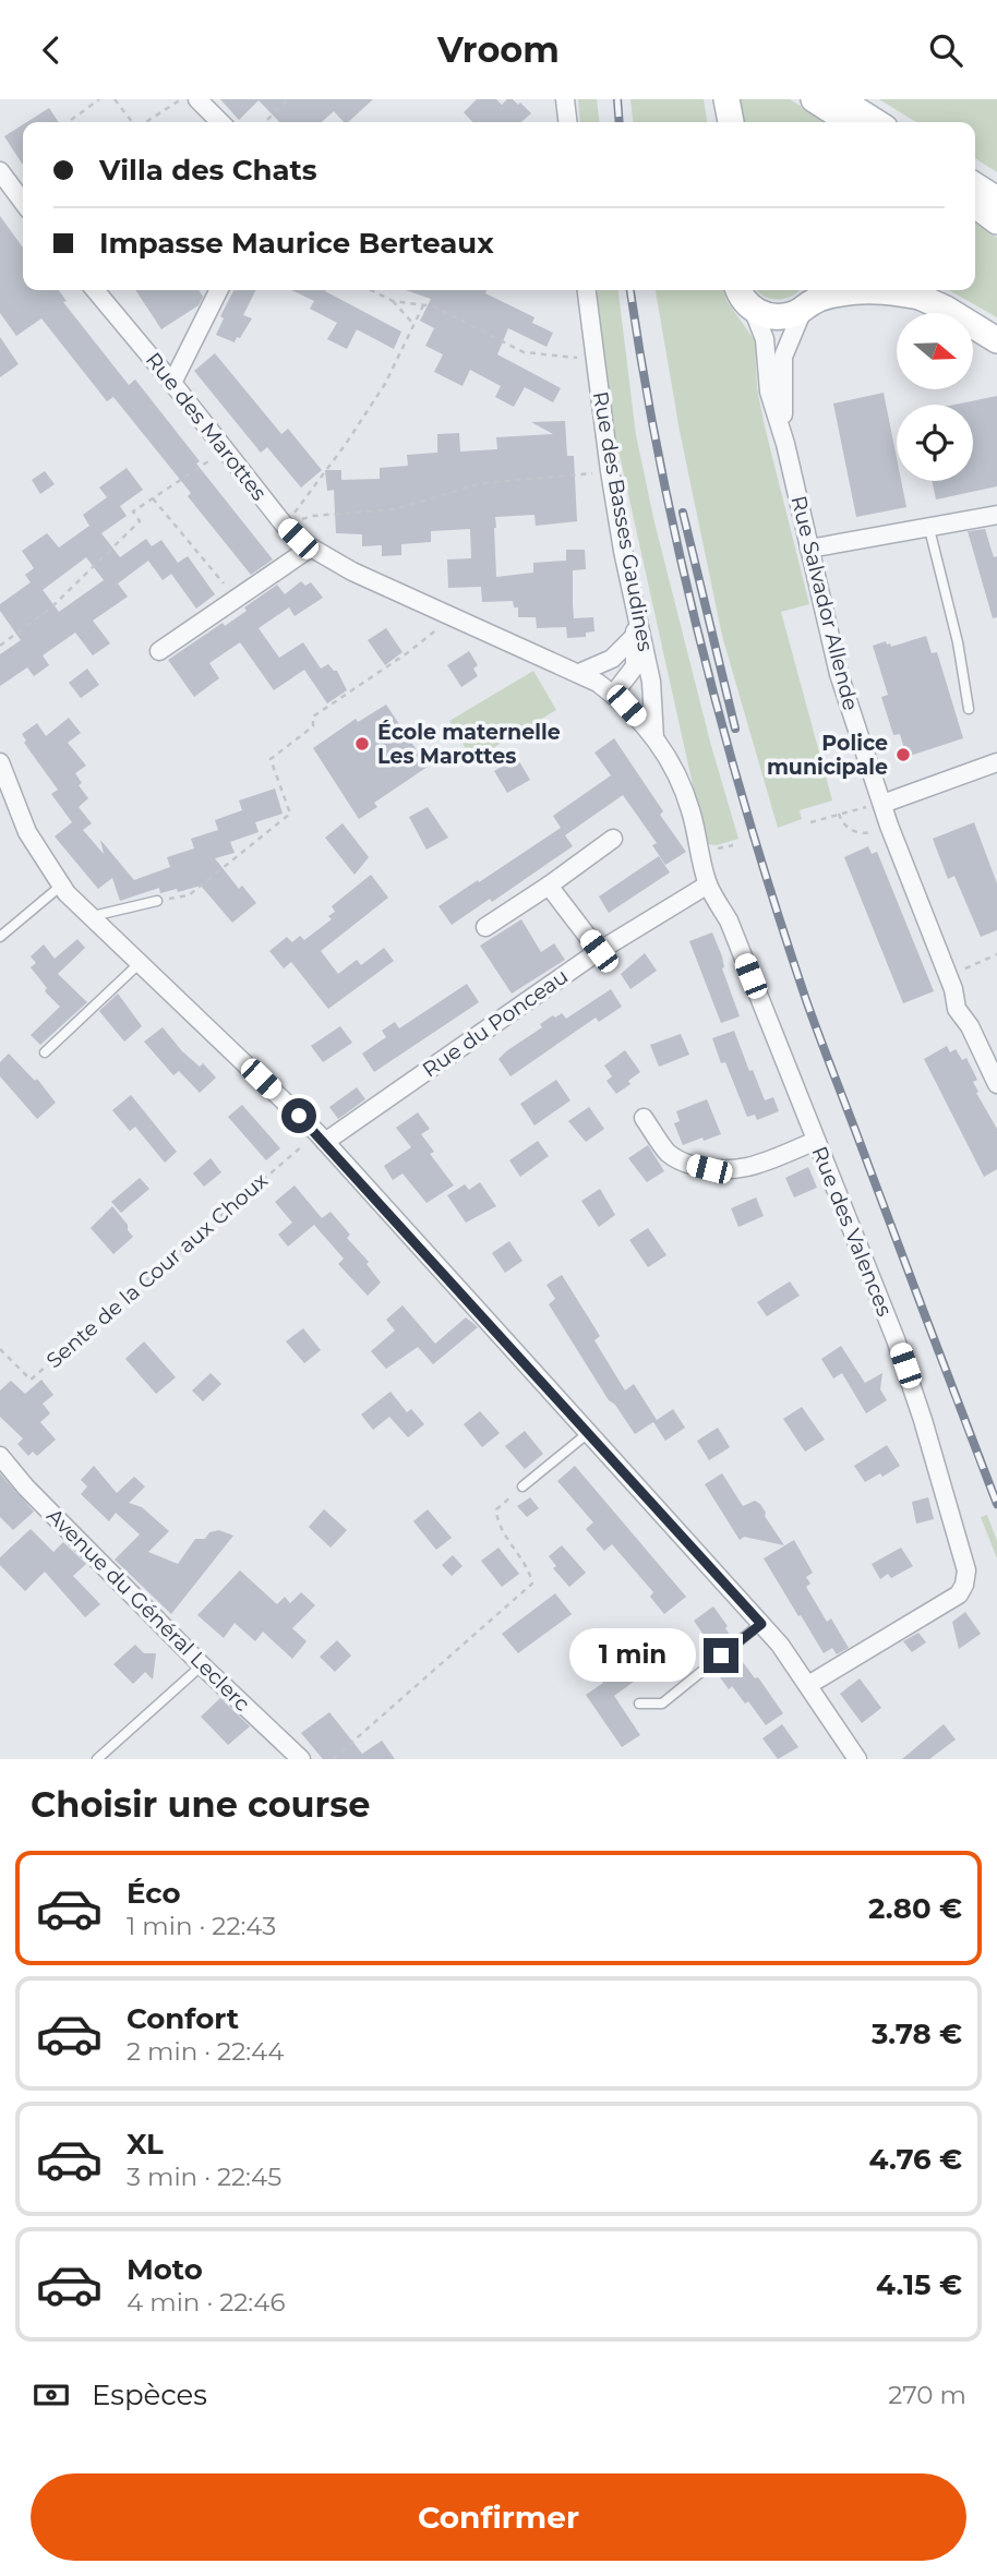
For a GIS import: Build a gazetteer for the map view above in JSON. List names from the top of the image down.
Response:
{
  "streets": {
    "street": [
      "Rue des Marottes",
      "Rue des Basses Gaudines",
      "Rue Salvador Allende",
      "Rue du Ponceau",
      "Rue des Valences",
      "Avenue du Général Leclerc"
    ],
    "path": ["Sente de la Cour aux Choux"]
  },
  "crossings": [
    ["Rue des Marottes", "Rue des Basses Gaudines"],
    ["Rue des Basses Gaudines", "Rue du Ponceau"],
    ["Rue des Basses Gaudines", "Rue des Valences"],
    ["Rue du Ponceau", "Rue des Valences"],
    ["Rue du Ponceau", "Sente de la Cour aux Choux"]
  ],
  "places": ["École maternelle Les Marottes", "Police municipale"],
  "north": "right",
  "page": {
    "header": "Vroom",
    "banner": ["Villa des Chats", "Impasse Maurice Berteaux"],
    "bubble": "1 min",
    "heading": "Choisir une course",
    "list": [
      {
        "name": "Éco",
        "note": "1 min · 22:43",
        "value": "2.80 €"
      },
      {
        "name": "Confort",
        "note": "2 min · 22:44",
        "value": "3.78 €"
      },
      {
        "name": "XL",
        "note": "3 min · 22:45",
        "value": "4.76 €"
      },
      {
        "name": "Moto",
        "note": "4 min · 22:46",
        "value": "4.15 €"
      }
    ],
    "pay": ["Espèces", "270 m"],
    "buttons": "Confirmer"
  }
}
